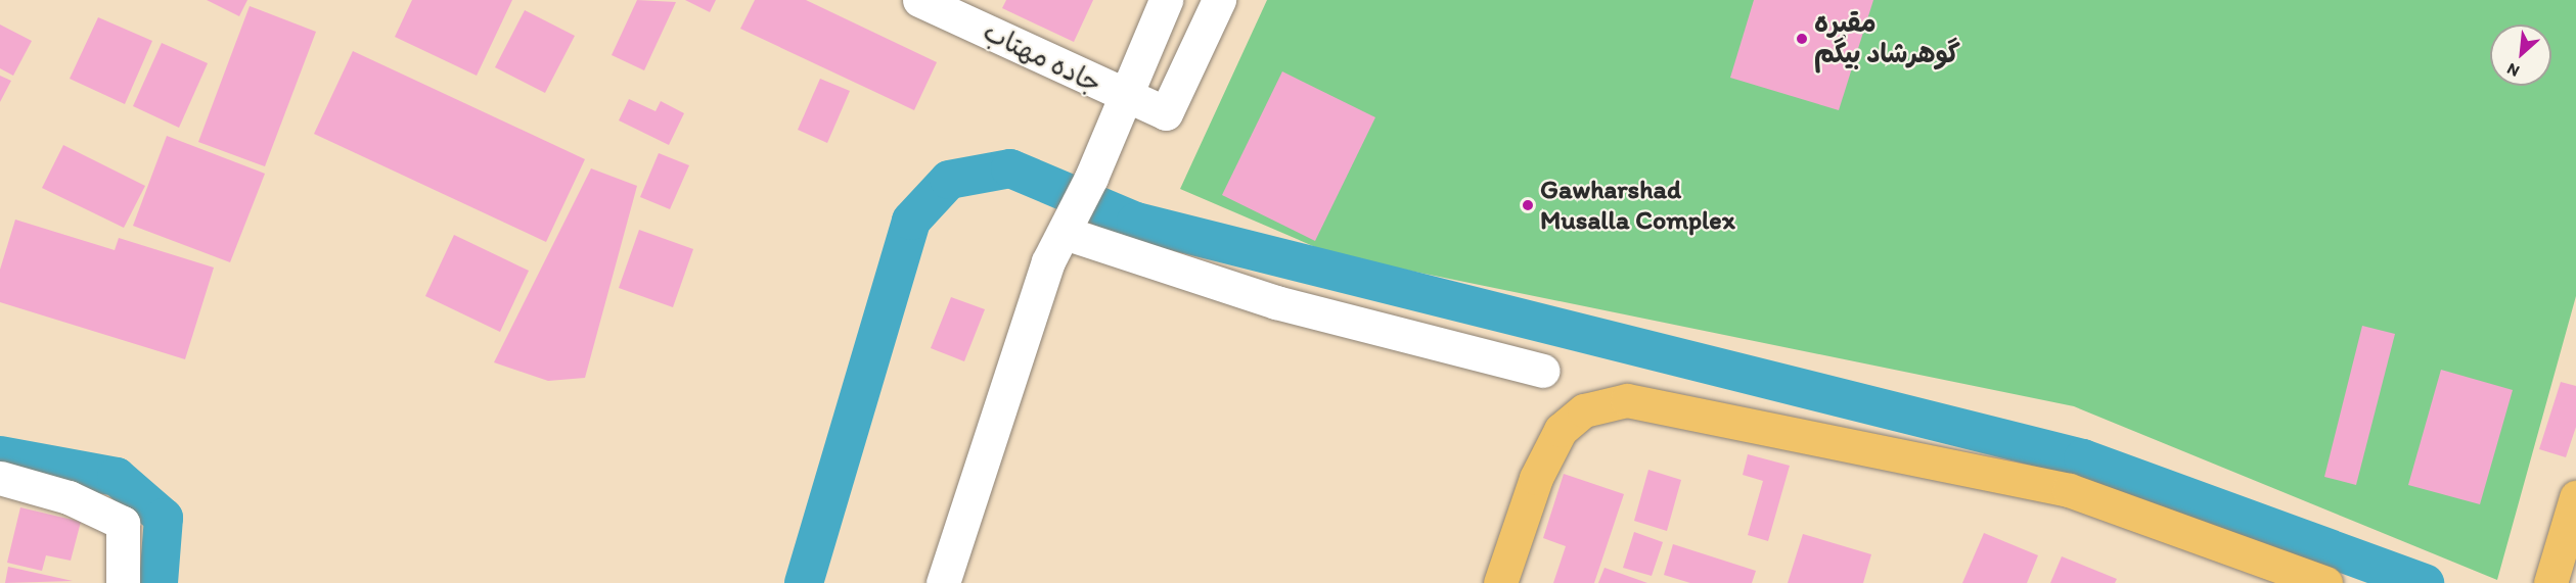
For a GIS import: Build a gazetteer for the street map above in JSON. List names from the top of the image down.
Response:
{
  "streets": {
    "street": ["جاده مهتاب"]
  },
  "places": ["مقبره گوهرشاد بیگم", "Gawharshad Musalla Complex"],
  "north": "bottom left"
}
